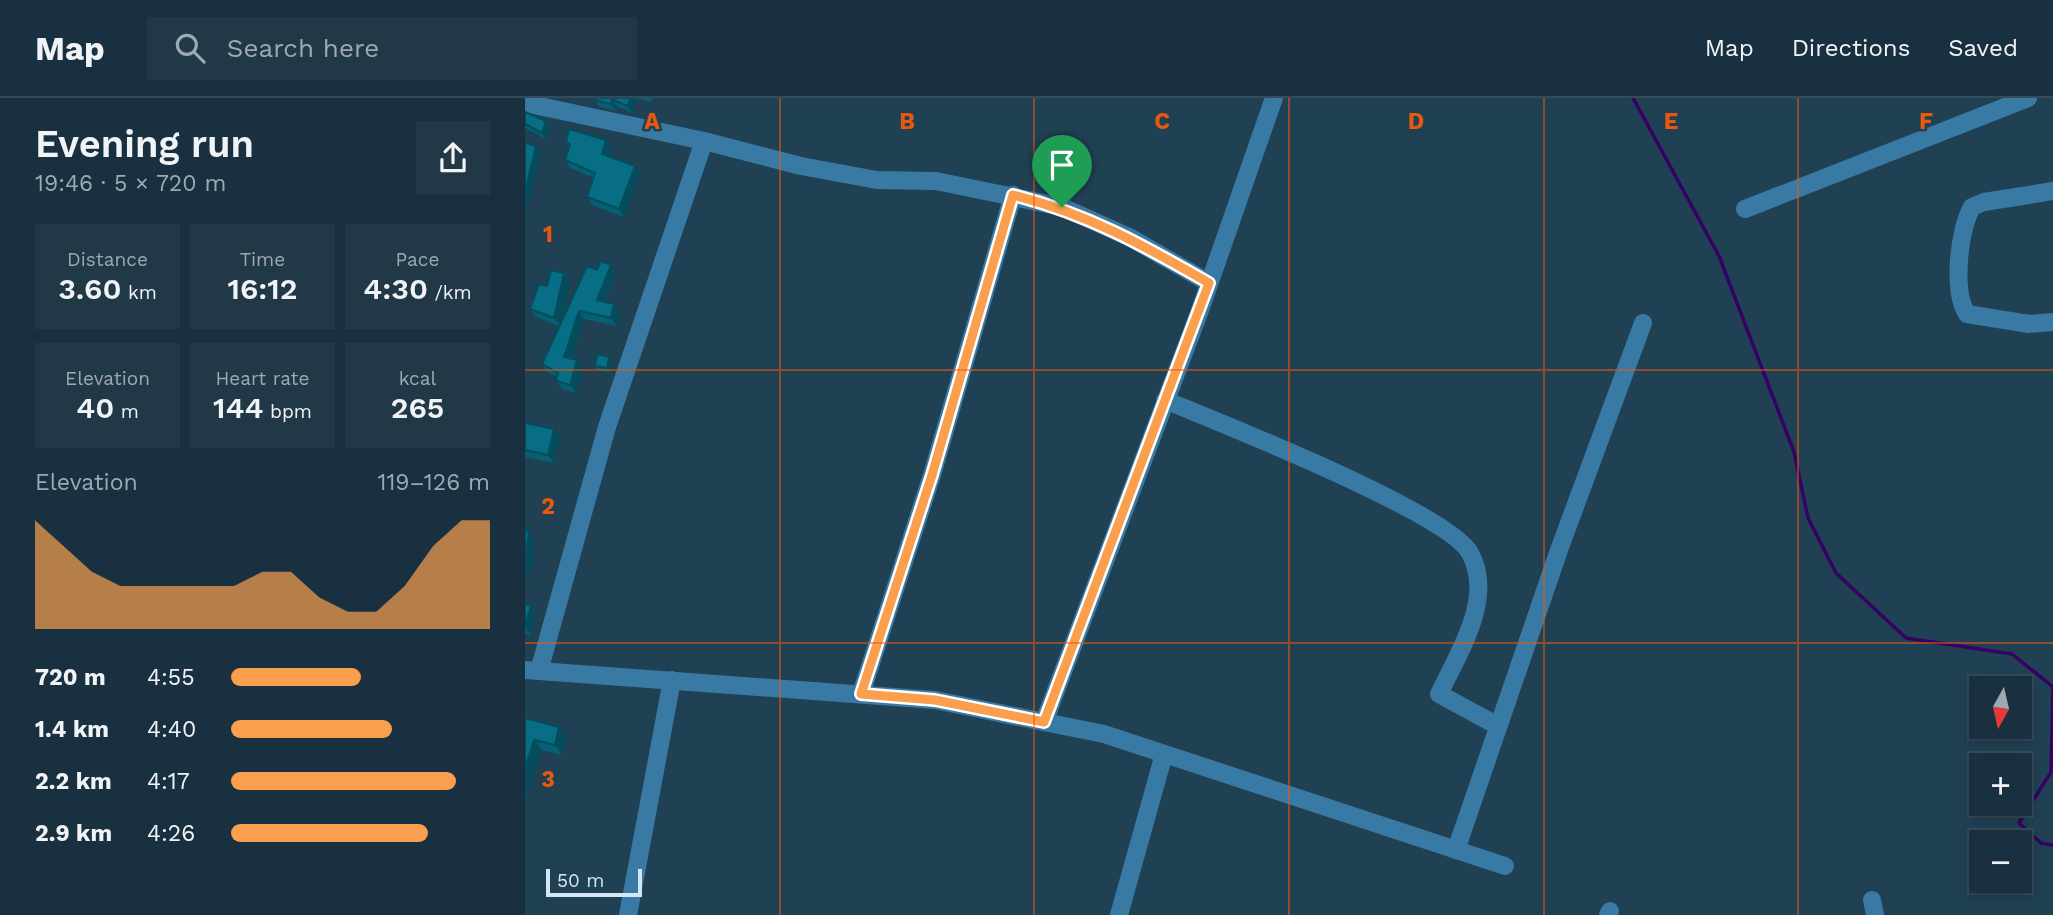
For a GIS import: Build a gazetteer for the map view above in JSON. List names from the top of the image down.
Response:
{
  "scale_bar": "50 m",
  "north": "bottom",
  "page": {
    "header": "Map",
    "search": "Search here",
    "nav": ["Map", "Directions", "Saved"],
    "heading": ["Evening run", "19:46 · 5 × 720 m"],
    "stats": [
      ["Distance", "3.60 km"],
      ["Time", "16:12"],
      ["Pace", "4:30 /km"],
      ["Elevation", "40 m"],
      ["Heart rate", "144 bpm"],
      ["kcal", "265"]
    ],
    "chart": ["Elevation", "119–126 m"],
    "list": [
      {
        "name": "720 m",
        "note": "4:55"
      },
      {
        "name": "1.4 km",
        "note": "4:40"
      },
      {
        "name": "2.2 km",
        "note": "4:17"
      },
      {
        "name": "2.9 km",
        "note": "4:26"
      }
    ],
    "map_buttons": ["+", "−"],
    "scale": "50 m"
  },
  "grid": {
    "columns": [
      "A",
      "B",
      "C",
      "D",
      "E",
      "F"
    ],
    "rows": ["1", "2", "3"]
  }
}
